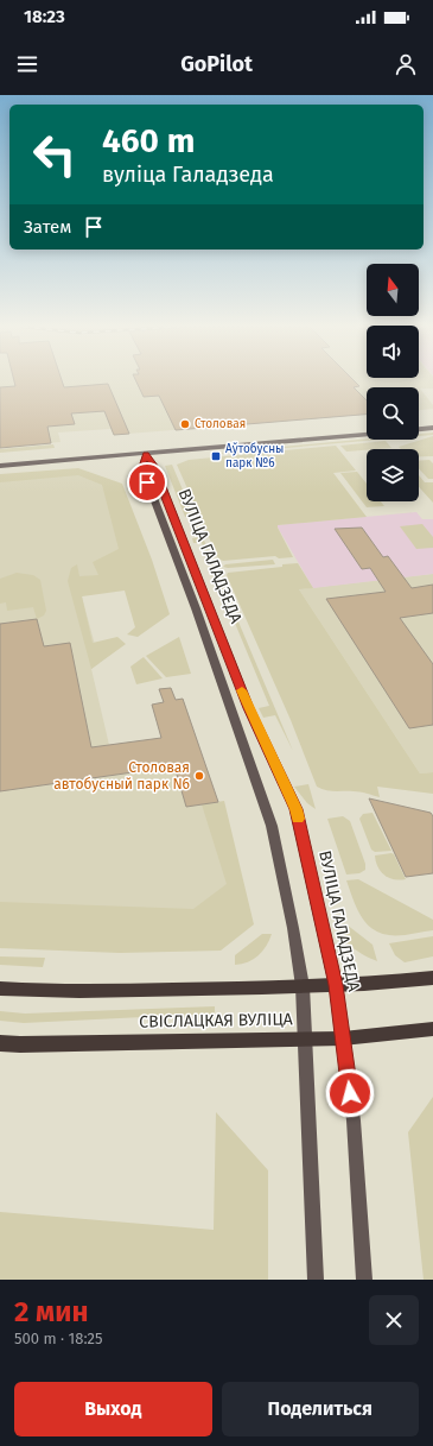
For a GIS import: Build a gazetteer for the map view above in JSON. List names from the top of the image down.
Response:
{
  "streets": {
    "main road": ["ВУЛІЦА ГАЛАДЗЕДА", "СВІСЛАЦКАЯ ВУЛІЦА"]
  },
  "crossings": [
    ["ВУЛІЦА ГАЛАДЗЕДА", "СВІСЛАЦКАЯ ВУЛІЦА"]
  ],
  "places": {
    "other": ["Столовая", "Столовая автобусный парк N6"],
    "transit": ["Аўтобусны парк №6"]
  },
  "north": "top",
  "page": {
    "status": "18:23",
    "header": "GoPilot",
    "turn": ["460 m", "вуліца Галадзеда"],
    "then": "Затем",
    "heading": ["2 мин", "500 m · 18:25"],
    "buttons": ["Выход", "Поделиться"]
  }
}
